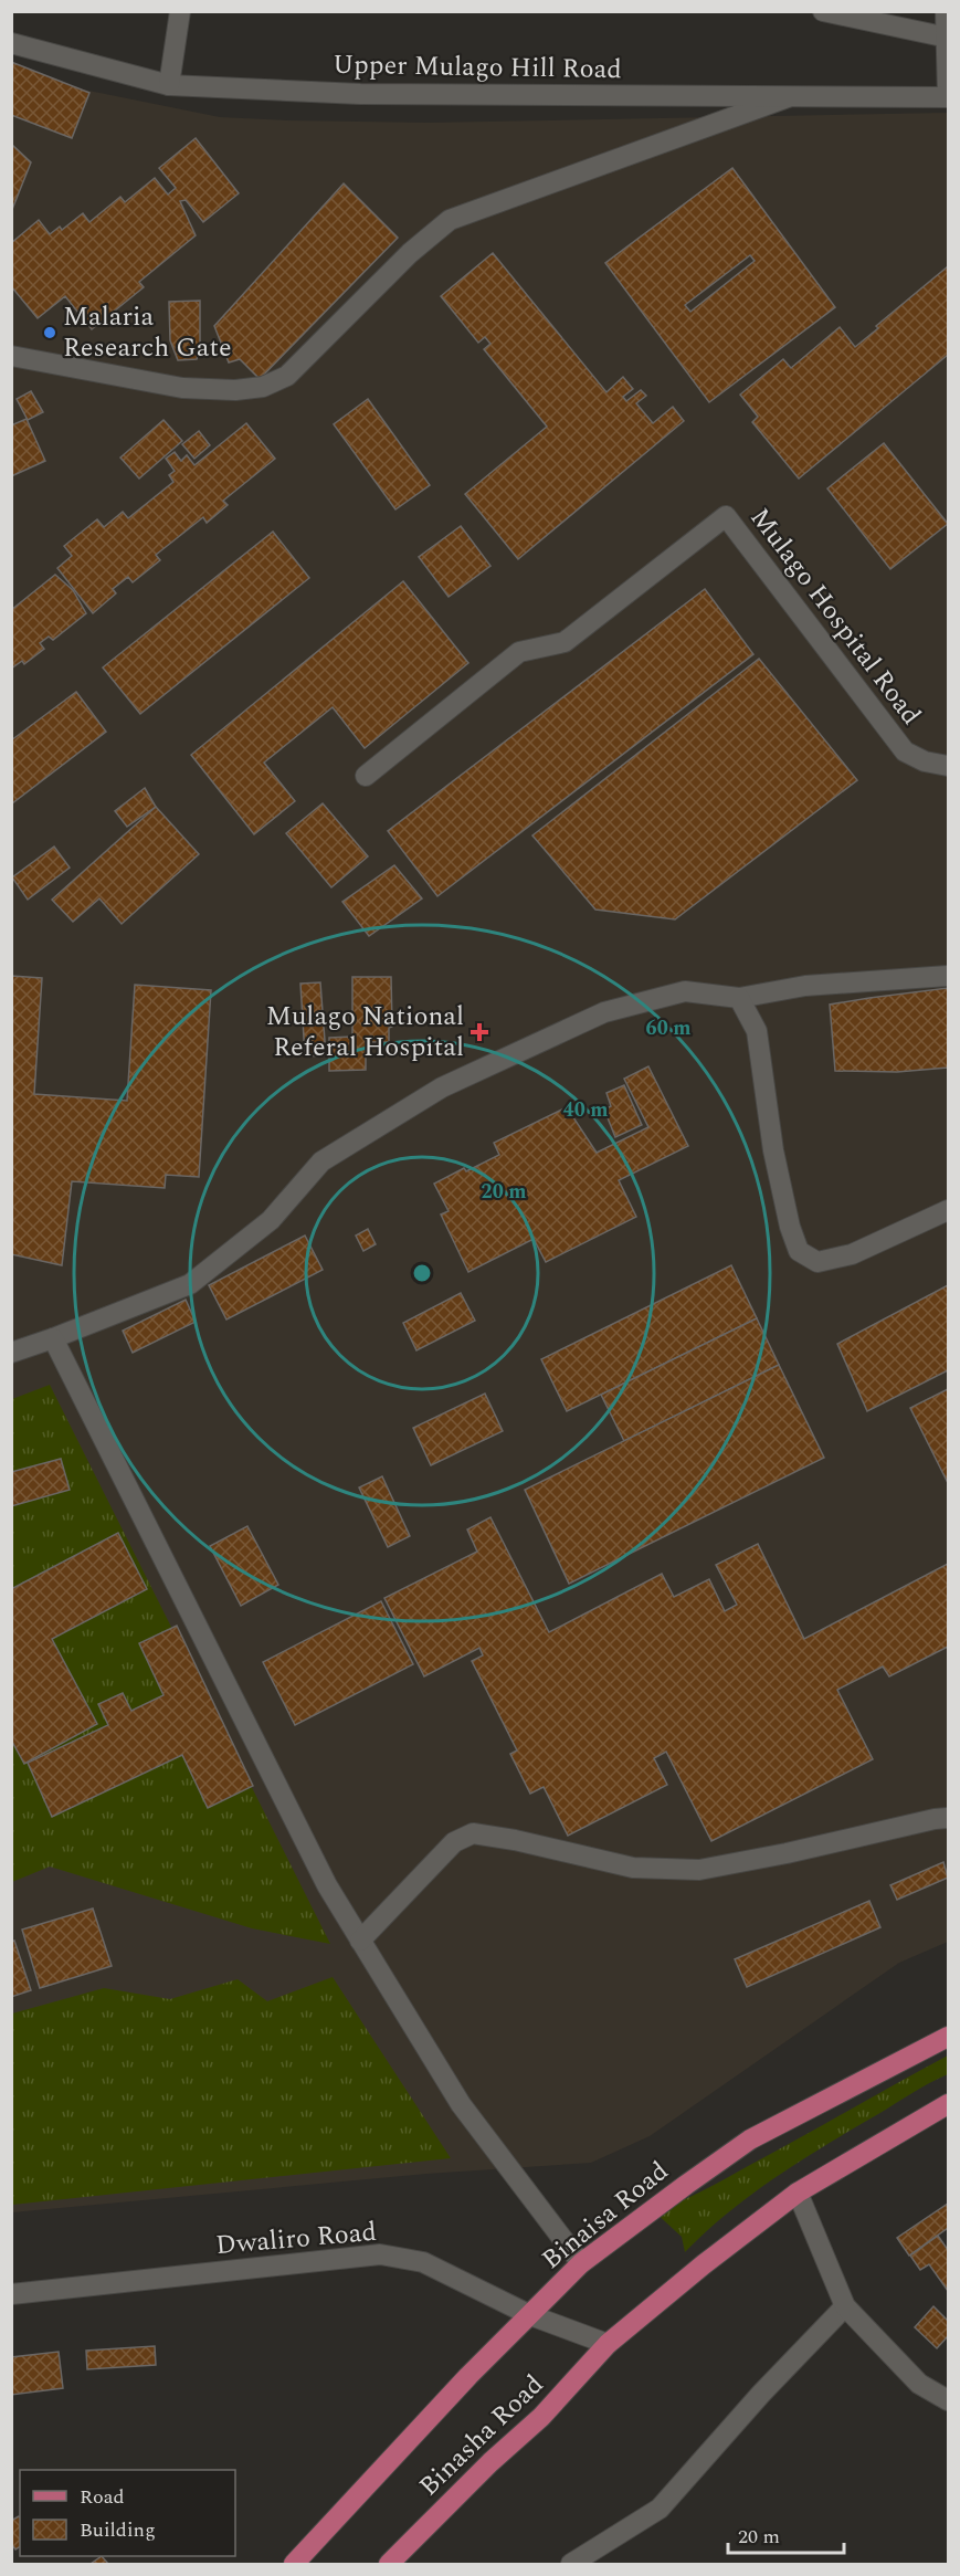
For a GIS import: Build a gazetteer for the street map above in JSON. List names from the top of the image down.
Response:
{
  "streets": {
    "main road": ["Binaisa Road", "Binasha Road"],
    "street": ["Upper Mulago Hill Road", "Mulago Hospital Road", "Dwaliro Road"]
  },
  "crossings": [
    ["Binaisa Road", "Dwaliro Road"],
    ["Dwaliro Road", "Binasha Road"]
  ],
  "places": {
    "other": ["Malaria Research Gate"],
    "health": ["Mulago National Referal Hospital"]
  },
  "legend": ["Road", "Building"],
  "scale_bar": "20 m",
  "rings": ["60 m", "40 m", "20 m"]
}
